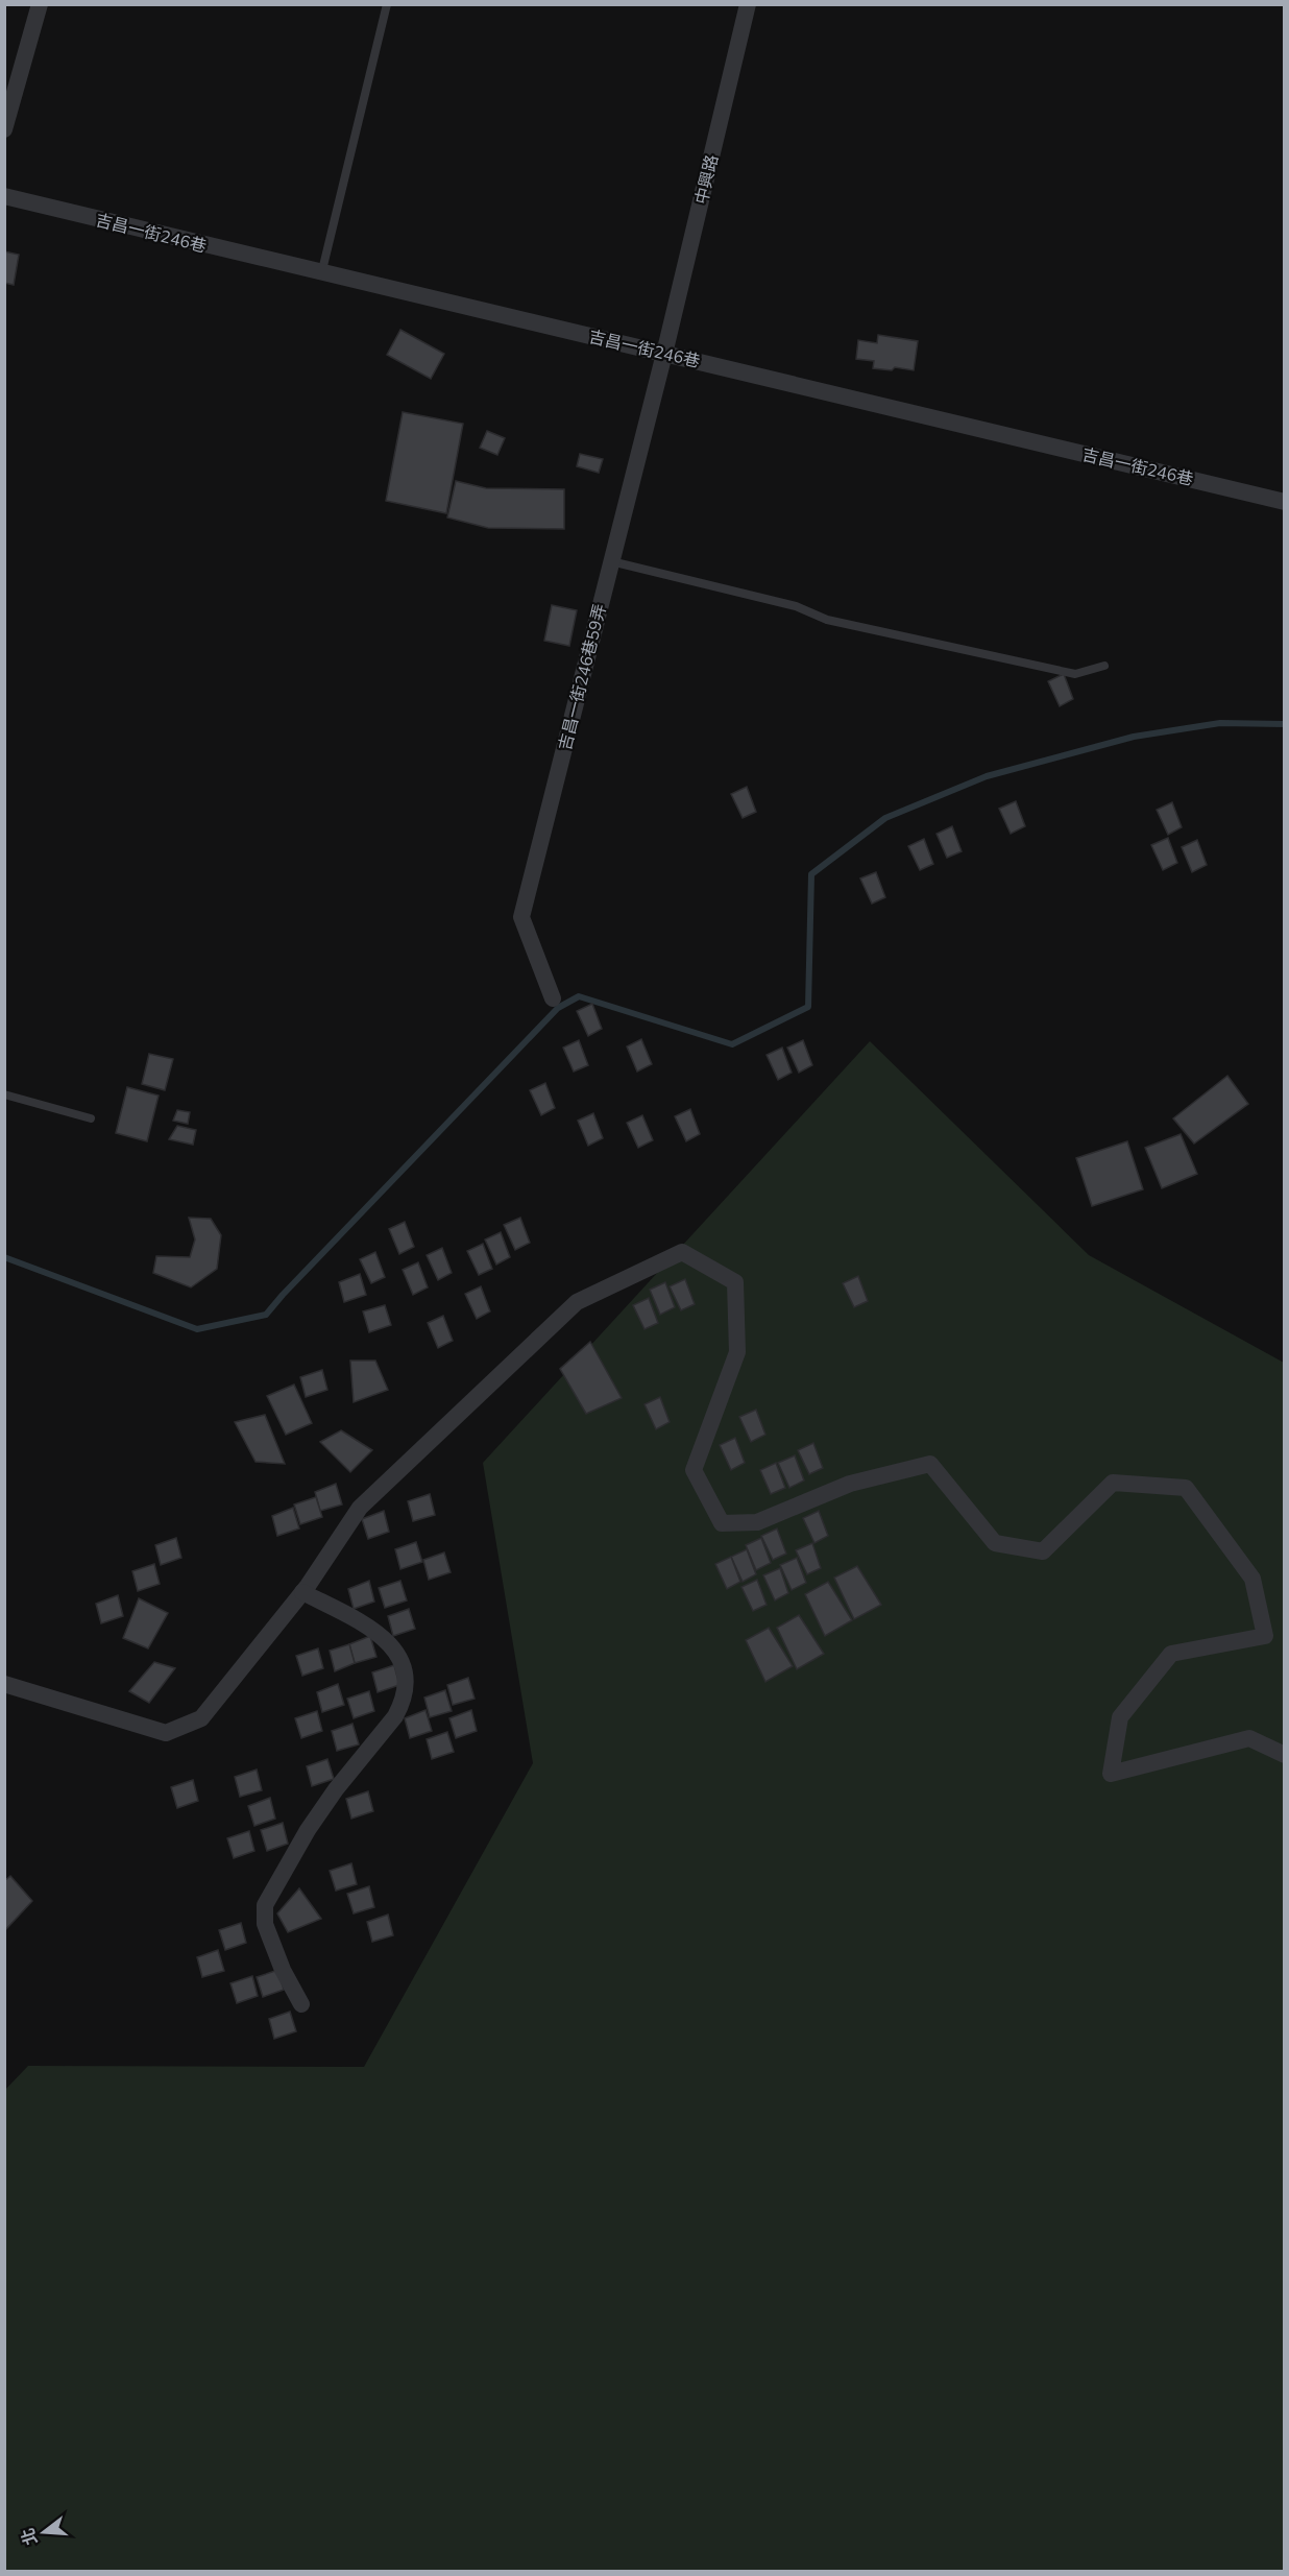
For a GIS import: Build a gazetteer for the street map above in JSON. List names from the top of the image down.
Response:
{
  "streets": {
    "street": ["中興路", "吉昌一街246巷", "吉昌一街246巷59弄"]
  },
  "crossings": [
    ["中興路", "吉昌一街246巷"],
    ["中興路", "吉昌一街246巷59弄"],
    ["吉昌一街246巷", "吉昌一街246巷59弄"]
  ],
  "north": "left"
}
